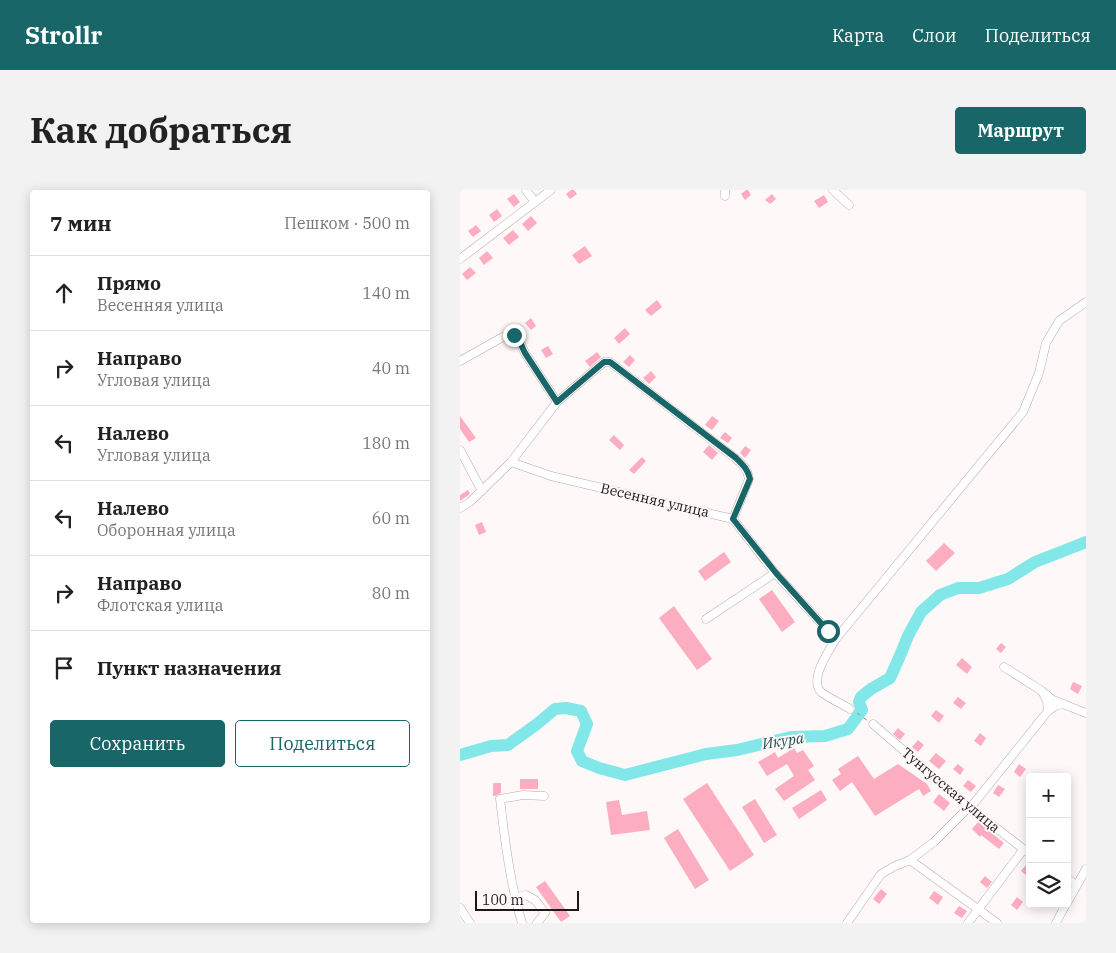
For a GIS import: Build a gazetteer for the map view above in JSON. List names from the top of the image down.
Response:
{
  "streets": {
    "street": ["Весенняя улица", "Тунгусская улица"]
  },
  "water": ["Икура"],
  "scale_bar": "100 m",
  "page": {
    "header": "Strollr",
    "nav": ["Карта", "Слои", "Поделиться"],
    "title": "Как добраться",
    "buttons": [
      "Маршрут",
      ["Сохранить", "Поделиться"]
    ],
    "heading": ["7 мин", "Пешком · 500 m"],
    "list": [
      ["Прямо", "Весенняя улица", "140 m"],
      ["Направо", "Угловая улица", "40 m"],
      ["Налево", "Угловая улица", "180 m"],
      ["Налево", "Оборонная улица", "60 m"],
      ["Направо", "Флотская улица", "80 m"],
      "Пункт назначения"
    ],
    "map_buttons": ["+", "−"],
    "scale": "100 m"
  }
}
